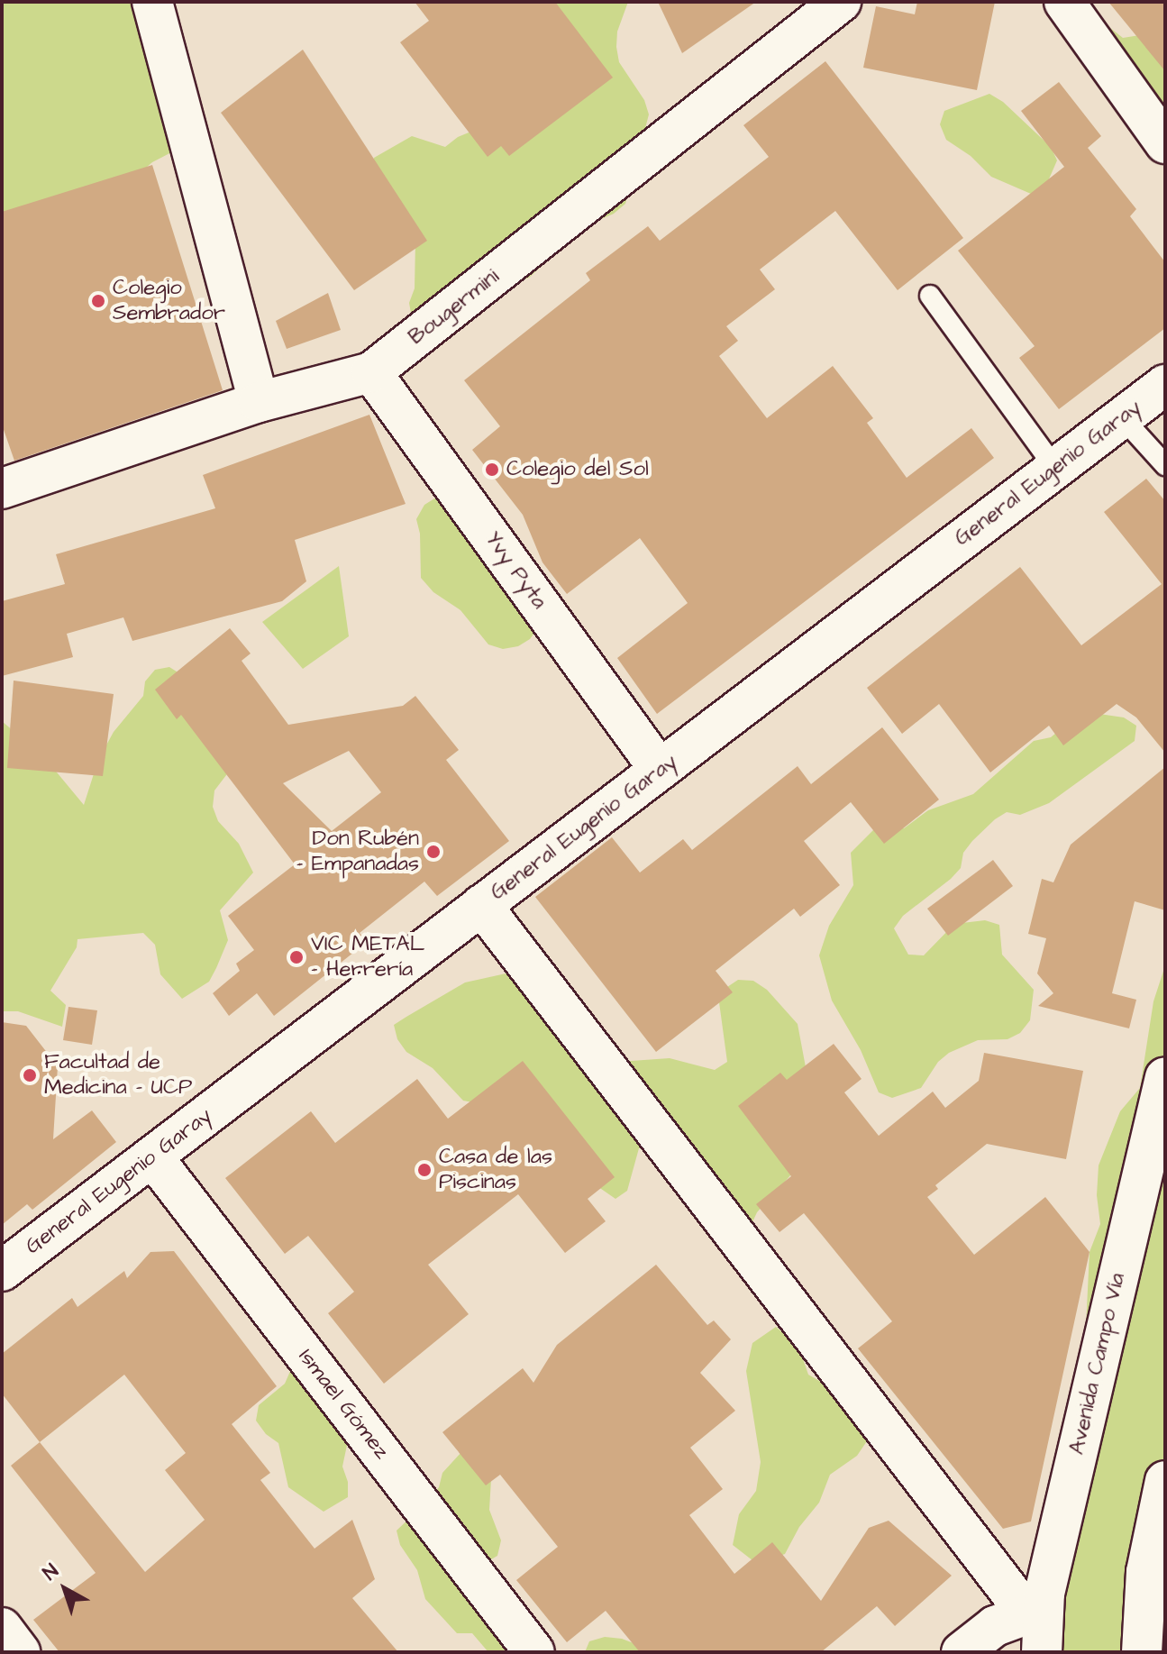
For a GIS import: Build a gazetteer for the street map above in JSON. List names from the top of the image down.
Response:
{
  "streets": {
    "street": [
      "Bougermini",
      "General Eugenio Garay",
      "Yvy Pyta",
      "Avenida Campo Vía",
      "Ismael Gómez"
    ]
  },
  "crossings": [
    ["Bougermini", "Yvy Pyta"],
    ["General Eugenio Garay", "Yvy Pyta"],
    ["General Eugenio Garay", "Ismael Gómez"]
  ],
  "places": [
    "Colegio Sembrador",
    "Colegio del Sol",
    "Don Rubén - Empanadas",
    "VIC METAL - Herrería",
    "Facultad de Medicina - UCP",
    "Casa de las Piscinas"
  ],
  "north": "top left"
}
